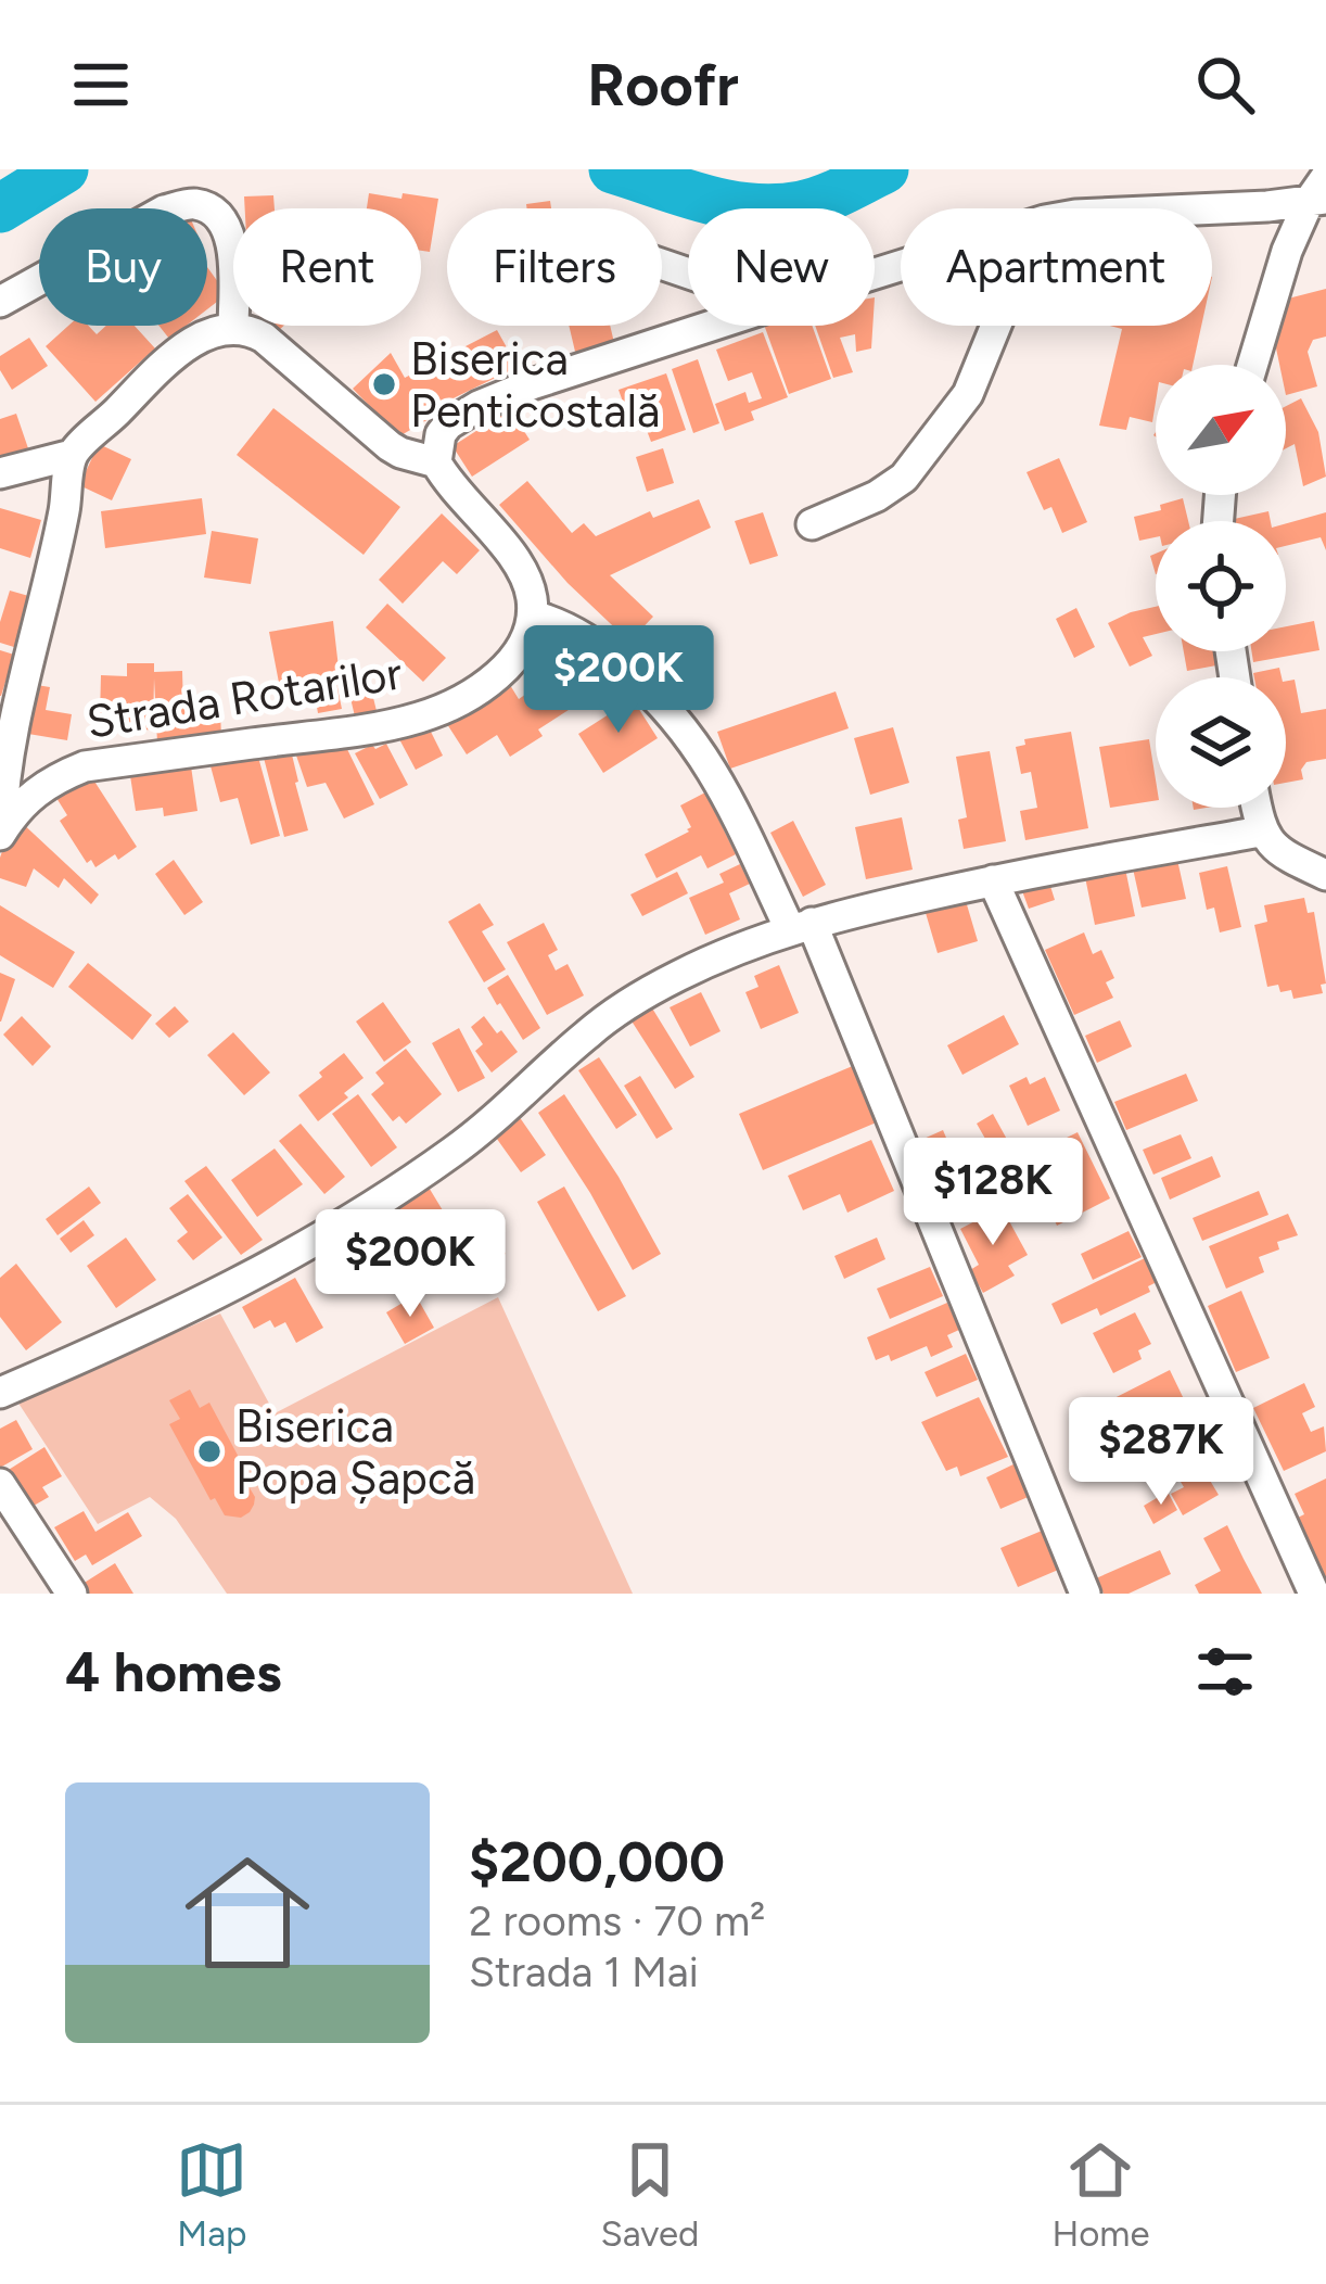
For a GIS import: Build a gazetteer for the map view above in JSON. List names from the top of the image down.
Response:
{
  "streets": {
    "street": ["Strada Rotarilor"]
  },
  "places": ["Biserica Penticostală", "Biserica Popa Șapcă"],
  "north": "top right",
  "page": {
    "header": "Roofr",
    "chip": [
      "Buy",
      "Rent",
      "Filters",
      "New",
      "Apartment"
    ],
    "price": [
      "$200K",
      "$128K",
      "$200K",
      "$287K"
    ],
    "heading": "4 homes",
    "list": [
      {
        "name": "$200,000",
        "note": "2 rooms · 70 m² · Strada 1 Mai"
      }
    ],
    "tabs": ["Map", "Saved", "Home"]
  }
}
